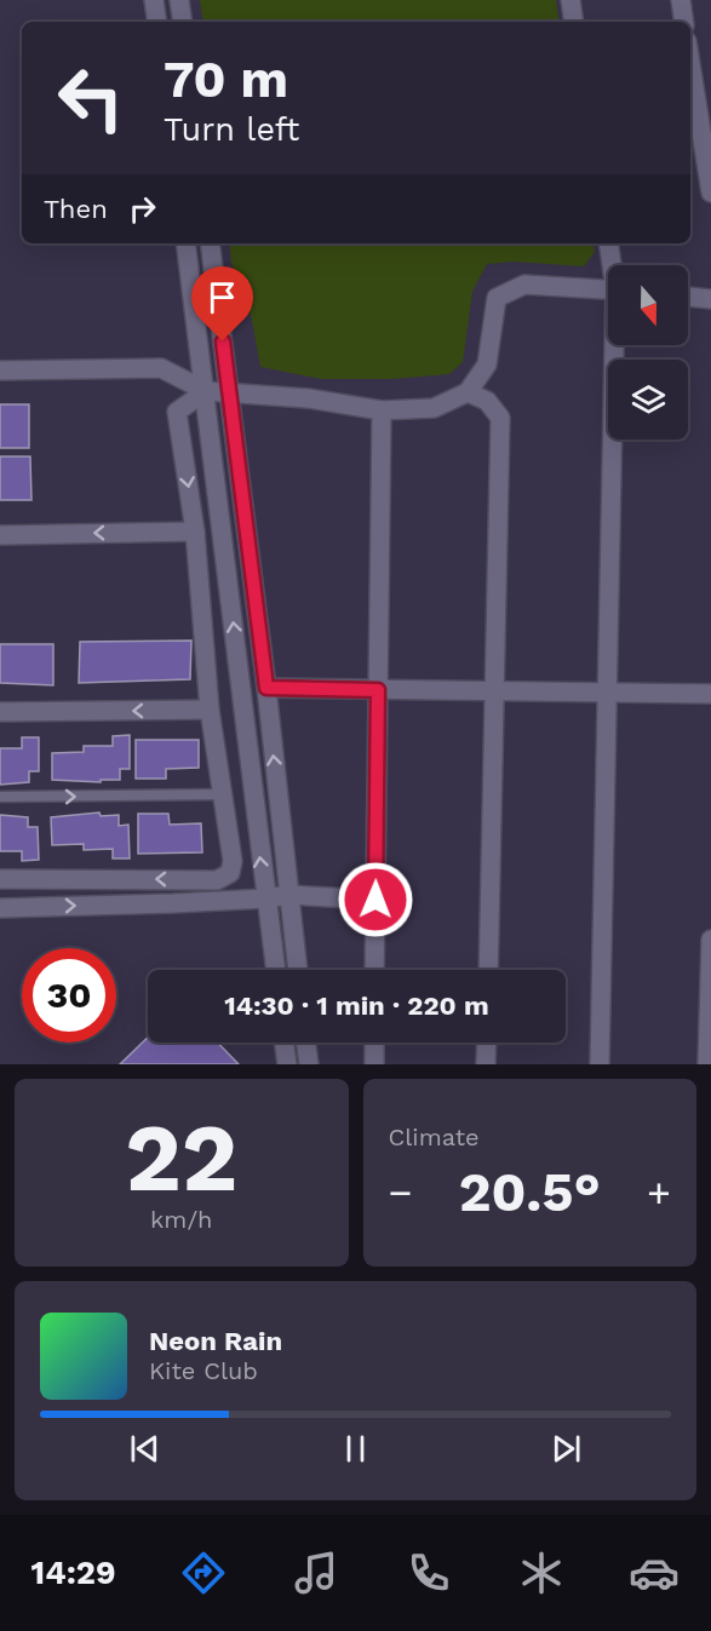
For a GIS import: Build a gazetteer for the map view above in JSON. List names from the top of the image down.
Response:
{
  "north": "bottom",
  "page": {
    "turn": ["70 m", "Turn left"],
    "then": "Then",
    "limit": "30",
    "trip": "14:30 · 1 min · 220 m",
    "tile": [
      ["22", "km/h"],
      "Climate"
    ],
    "heat": ["−", "20.5°", "+"],
    "song": ["Neon Rain", "Kite Club"],
    "tabs": "14:29"
  }
}
